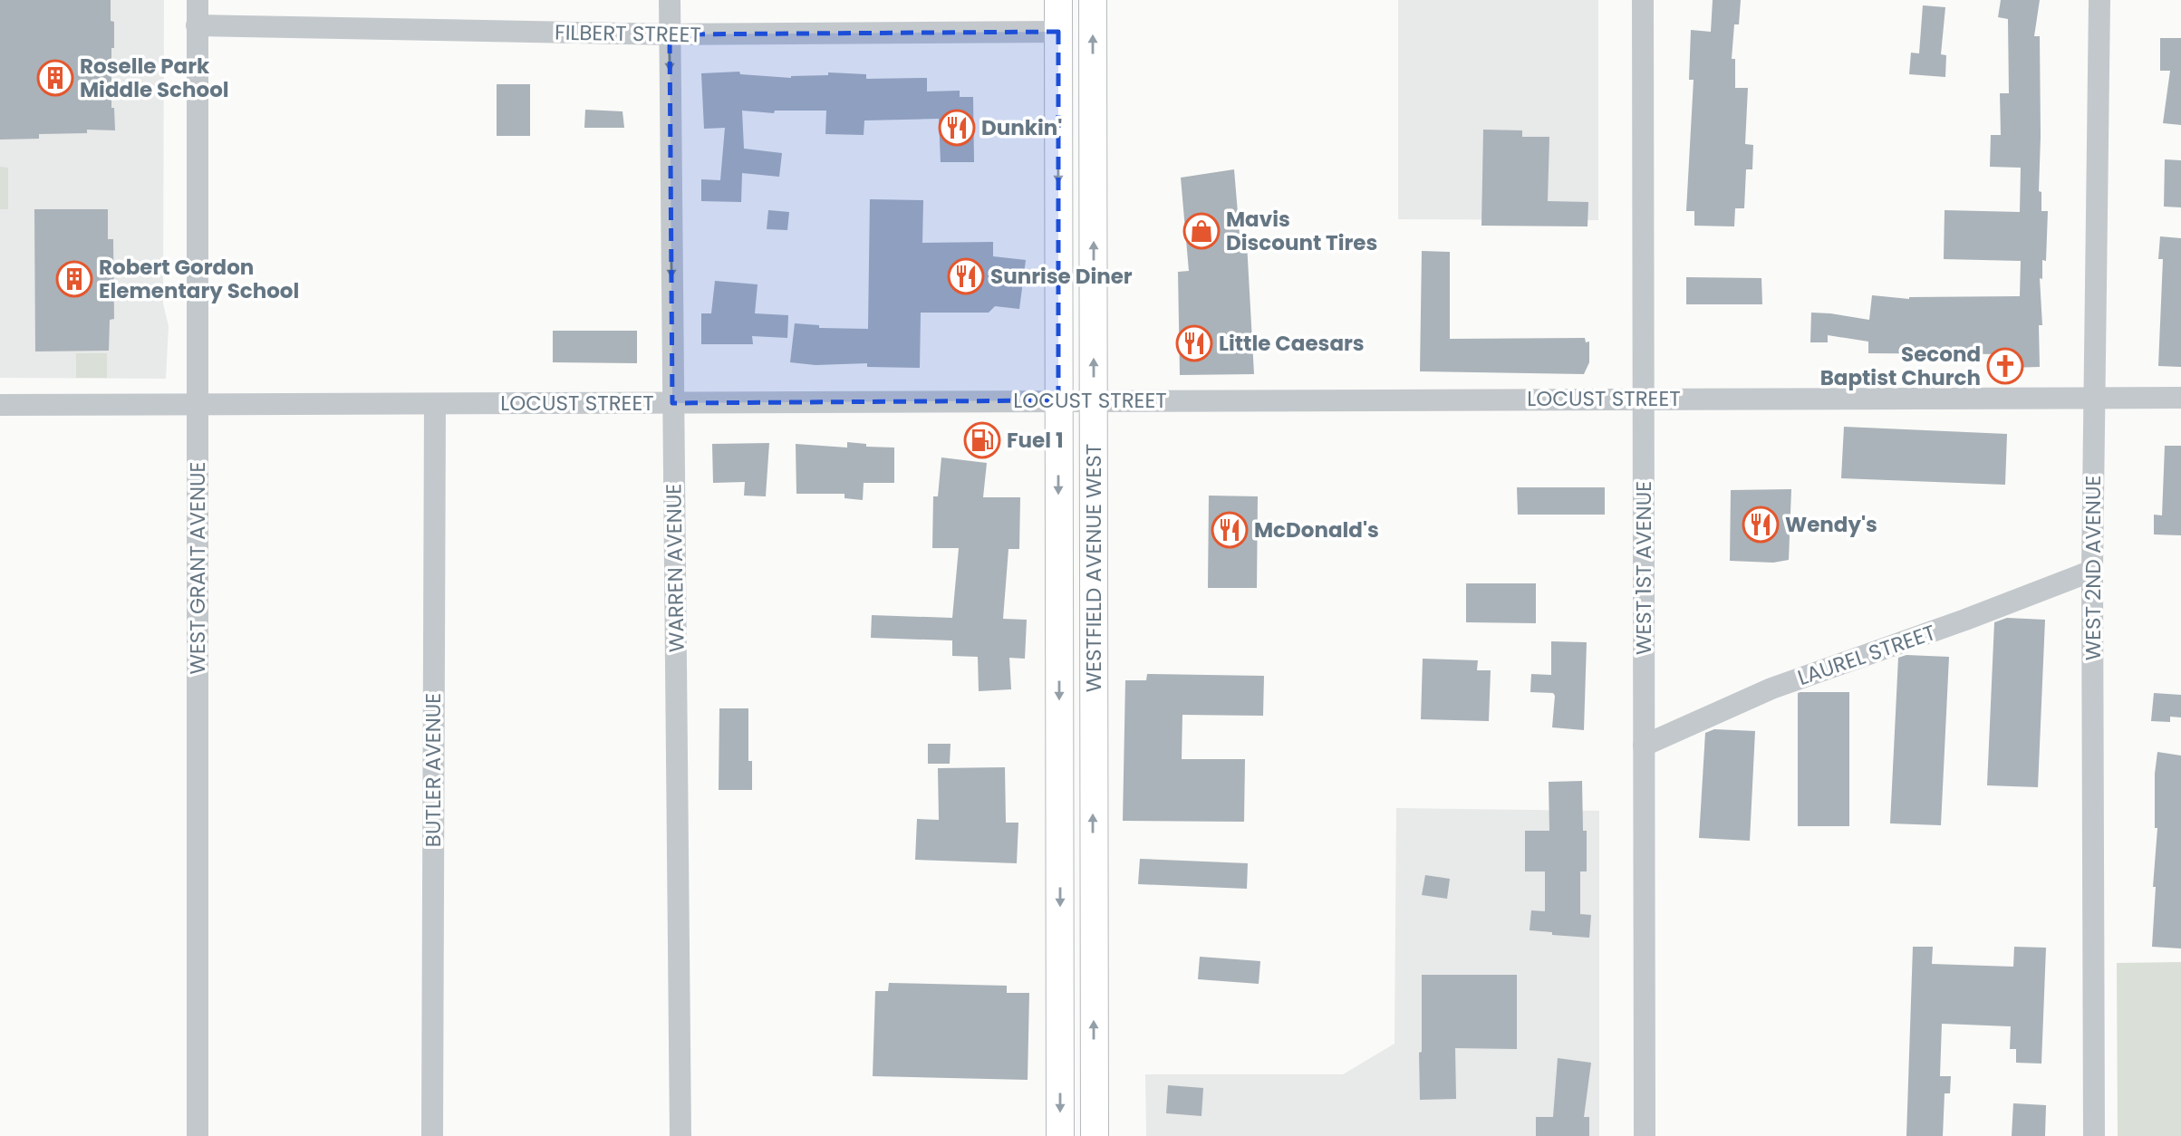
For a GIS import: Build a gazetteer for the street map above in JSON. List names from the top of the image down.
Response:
{
  "streets": {
    "main road": ["WESTFIELD AVENUE WEST"],
    "street": [
      "FILBERT STREET",
      "LOCUST STREET",
      "WEST GRANT AVENUE",
      "WARREN AVENUE",
      "WEST 1ST AVENUE",
      "WEST 2ND AVENUE",
      "LAUREL STREET",
      "BUTLER AVENUE"
    ]
  },
  "crossings": [
    ["FILBERT STREET", "WEST GRANT AVENUE"],
    ["FILBERT STREET", "WARREN AVENUE"],
    ["FILBERT STREET", "WESTFIELD AVENUE WEST"],
    ["LOCUST STREET", "WEST GRANT AVENUE"],
    ["LOCUST STREET", "WARREN AVENUE"],
    ["LOCUST STREET", "WESTFIELD AVENUE WEST"],
    ["LOCUST STREET", "WEST 1ST AVENUE"],
    ["LOCUST STREET", "WEST 2ND AVENUE"],
    ["LOCUST STREET", "BUTLER AVENUE"],
    ["WEST 1ST AVENUE", "LAUREL STREET"],
    ["WEST 2ND AVENUE", "LAUREL STREET"]
  ],
  "places": {
    "building": ["Roselle Park Middle School", "Robert Gordon Elementary School"],
    "restaurant": [
      "Dunkin'",
      "Sunrise Diner",
      "Little Caesars",
      "Wendy's",
      "McDonald's"
    ],
    "shop": ["Mavis Discount Tires"],
    "church": ["Second Baptist Church"],
    "fuel station": ["Fuel 1"]
  }
}
